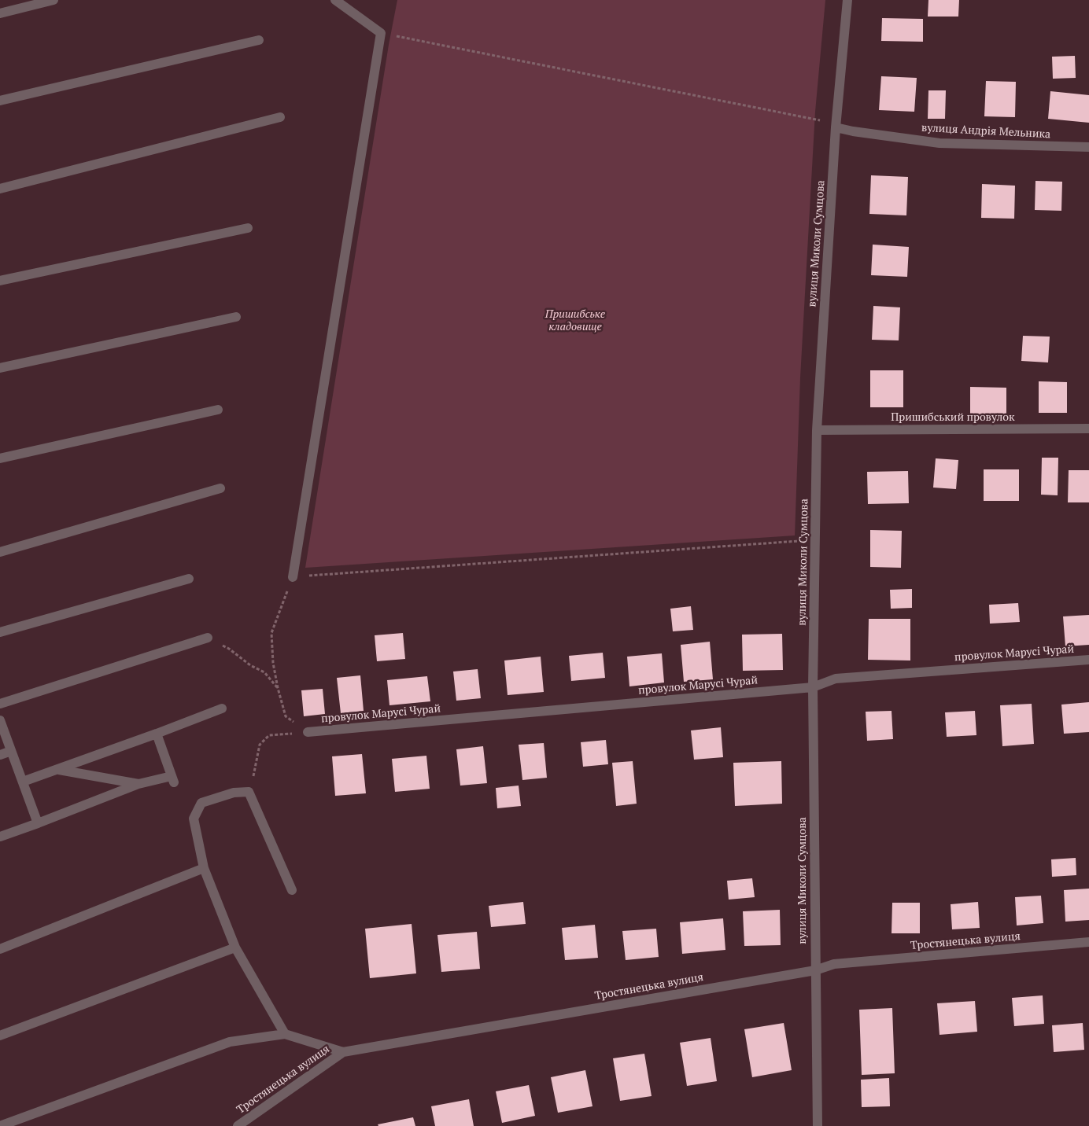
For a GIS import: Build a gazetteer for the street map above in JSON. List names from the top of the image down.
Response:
{
  "streets": {
    "street": [
      "вулиця Андрія Мельника",
      "вулиця Миколи Сумцова",
      "Пришибський провулок",
      "провулок Марусі Чурай",
      "Тростянецька вулиця"
    ]
  },
  "crossings": [
    ["вулиця Андрія Мельника", "вулиця Миколи Сумцова"],
    ["вулиця Миколи Сумцова", "Пришибський провулок"],
    ["вулиця Миколи Сумцова", "провулок Марусі Чурай"],
    ["вулиця Миколи Сумцова", "Тростянецька вулиця"]
  ],
  "parks": ["Пришибське кладовище"]
}
